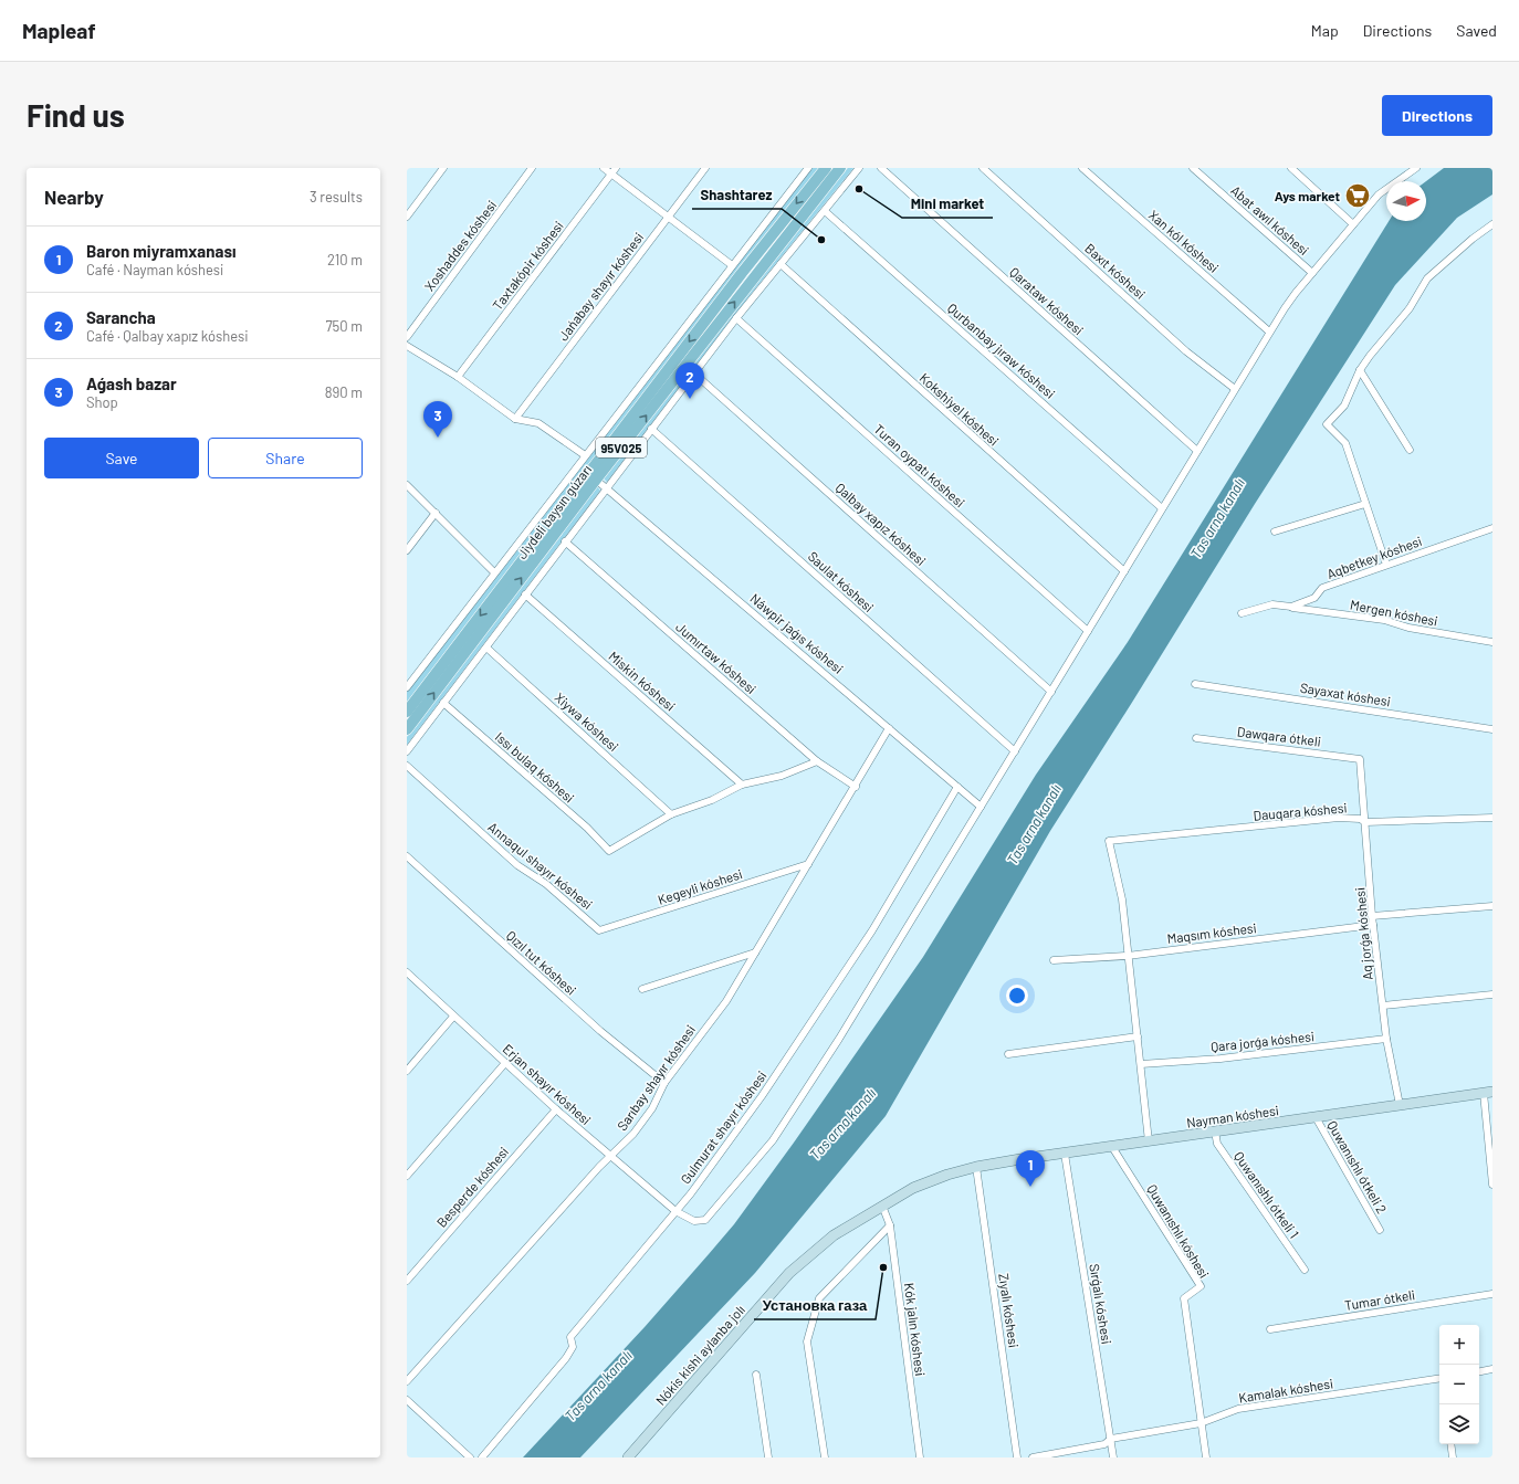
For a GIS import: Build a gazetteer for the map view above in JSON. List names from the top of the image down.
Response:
{
  "streets": {
    "main road": [
      "95V025",
      "Jiydeli baysın gúzarı",
      "Nayman kóshesi",
      "Nókis kishi aylanba jolı"
    ],
    "street": [
      "Abat awıl kóshesi",
      "Xan kól kóshesi",
      "Xoshaddes kóshesi",
      "Taxtakópir kóshesi",
      "Baxıt kóshesi",
      "Jańabay shayır kóshesi",
      "Qarataw kóshesi",
      "Qurbanbay jıraw kóshesi",
      "Kokshiyel kóshesi",
      "Turan oypatı kóshesi",
      "Qalbay xapız kóshesi",
      "Aqbetkey kóshesi",
      "Saulat kóshesi",
      "Mergen kóshesi",
      "Náwpir jaǵıs kóshesi",
      "Jumırtaw kóshesi",
      "Miskin kóshesi",
      "Sayaxat kóshesi",
      "Xiywa kóshesi",
      "Dawqara ótkeli",
      "Issı bulaq kóshesi",
      "Dauqara kóshesi",
      "Annaqul shayır kóshesi",
      "Kegeyli kóshesi",
      "Maqsım kóshesi",
      "Aq jorǵa kóshesi",
      "Qızıl tut kóshesi",
      "Qara jorǵa kóshesi",
      "Sarıbay shayır kóshesi",
      "Erjan shayır kóshesi",
      "Gulmurat shayır kóshesi",
      "Quwanıshlı ótkeli 2",
      "Besperde kóshesi",
      "Quwanıshlı ótkeli 1",
      "Quwanıshlı kóshesi",
      "Tumar ótkeli",
      "Sırǵalı kóshesi",
      "Zıyalı kóshesi",
      "Kók jalın kóshesi",
      "Kamalak kóshesi"
    ]
  },
  "crossings": [
    ["Abat awıl kóshesi", "Erjan shayır kóshesi"],
    ["Xan kól kóshesi", "Erjan shayır kóshesi"],
    ["Baxıt kóshesi", "Erjan shayır kóshesi"],
    ["Qarataw kóshesi", "Erjan shayır kóshesi"],
    ["Qurbanbay jıraw kóshesi", "Erjan shayır kóshesi"],
    ["Kokshiyel kóshesi", "Erjan shayır kóshesi"],
    ["Turan oypatı kóshesi", "Erjan shayır kóshesi"],
    ["Jiydeli baysın gúzarı", "Náwpir jaǵıs kóshesi"],
    ["Qalbay xapız kóshesi", "Erjan shayır kóshesi"],
    ["Aqbetkey kóshesi", "Mergen kóshesi"],
    ["Saulat kóshesi", "Erjan shayır kóshesi"],
    ["Náwpir jaǵıs kóshesi", "Sarıbay shayır kóshesi"],
    ["Náwpir jaǵıs kóshesi", "Erjan shayır kóshesi"],
    ["Náwpir jaǵıs kóshesi", "Gulmurat shayır kóshesi"],
    ["Jumırtaw kóshesi", "Sarıbay shayır kóshesi"],
    ["Xiywa kóshesi", "Issı bulaq kóshesi"],
    ["Dawqara ótkeli", "Aq jorǵa kóshesi"],
    ["Dauqara kóshesi", "Maqsım kóshesi"],
    ["Dauqara kóshesi", "Aq jorǵa kóshesi"],
    ["Annaqul shayır kóshesi", "Kegeyli kóshesi"],
    ["Kegeyli kóshesi", "Sarıbay shayır kóshesi"],
    ["Maqsım kóshesi", "Aq jorǵa kóshesi"],
    ["Aq jorǵa kóshesi", "Qara jorǵa kóshesi"],
    ["Aq jorǵa kóshesi", "Nayman kóshesi"],
    ["Qızıl tut kóshesi", "Sarıbay shayır kóshesi"],
    ["Sarıbay shayır kóshesi", "Erjan shayır kóshesi"],
    ["Erjan shayır kóshesi", "Gulmurat shayır kóshesi"],
    ["Erjan shayır kóshesi", "Besperde kóshesi"],
    ["Nayman kóshesi", "Quwanıshlı ótkeli 2"],
    ["Nayman kóshesi", "Quwanıshlı ótkeli 1"],
    ["Nayman kóshesi", "Quwanıshlı kóshesi"],
    ["Nayman kóshesi", "Sırǵalı kóshesi"],
    ["Nayman kóshesi", "Zıyalı kóshesi"],
    ["Nayman kóshesi", "Nókis kishi aylanba jolı"],
    ["Quwanıshlı kóshesi", "Kamalak kóshesi"],
    ["Sırǵalı kóshesi", "Kamalak kóshesi"],
    ["Zıyalı kóshesi", "Nókis kishi aylanba jolı"],
    ["Kók jalın kóshesi", "Nókis kishi aylanba jolı"]
  ],
  "water": ["Tas arna kanalı"],
  "places": {
    "other": ["Mini market", "Shashtarez", "Установка газа"],
    "supermarket": ["Ays market"]
  },
  "north": "right",
  "page": {
    "header": "Mapleaf",
    "nav": ["Map", "Directions", "Saved"],
    "buttons": [
      "Directions",
      ["Save", "Share"]
    ],
    "title": "Find us",
    "heading": ["Nearby", "3 results"],
    "list": [
      {
        "mark": "1",
        "name": "Baron miyramxanası",
        "note": "Café · Nayman kóshesi",
        "value": "210 m"
      },
      {
        "mark": "2",
        "name": "Sarancha",
        "note": "Café · Qalbay xapız kóshesi",
        "value": "750 m"
      },
      {
        "mark": "3",
        "name": "Aǵash bazar",
        "note": "Shop",
        "value": "890 m"
      }
    ],
    "pins": ["2", "3", "1"],
    "map_buttons": ["+", "−"]
  }
}
